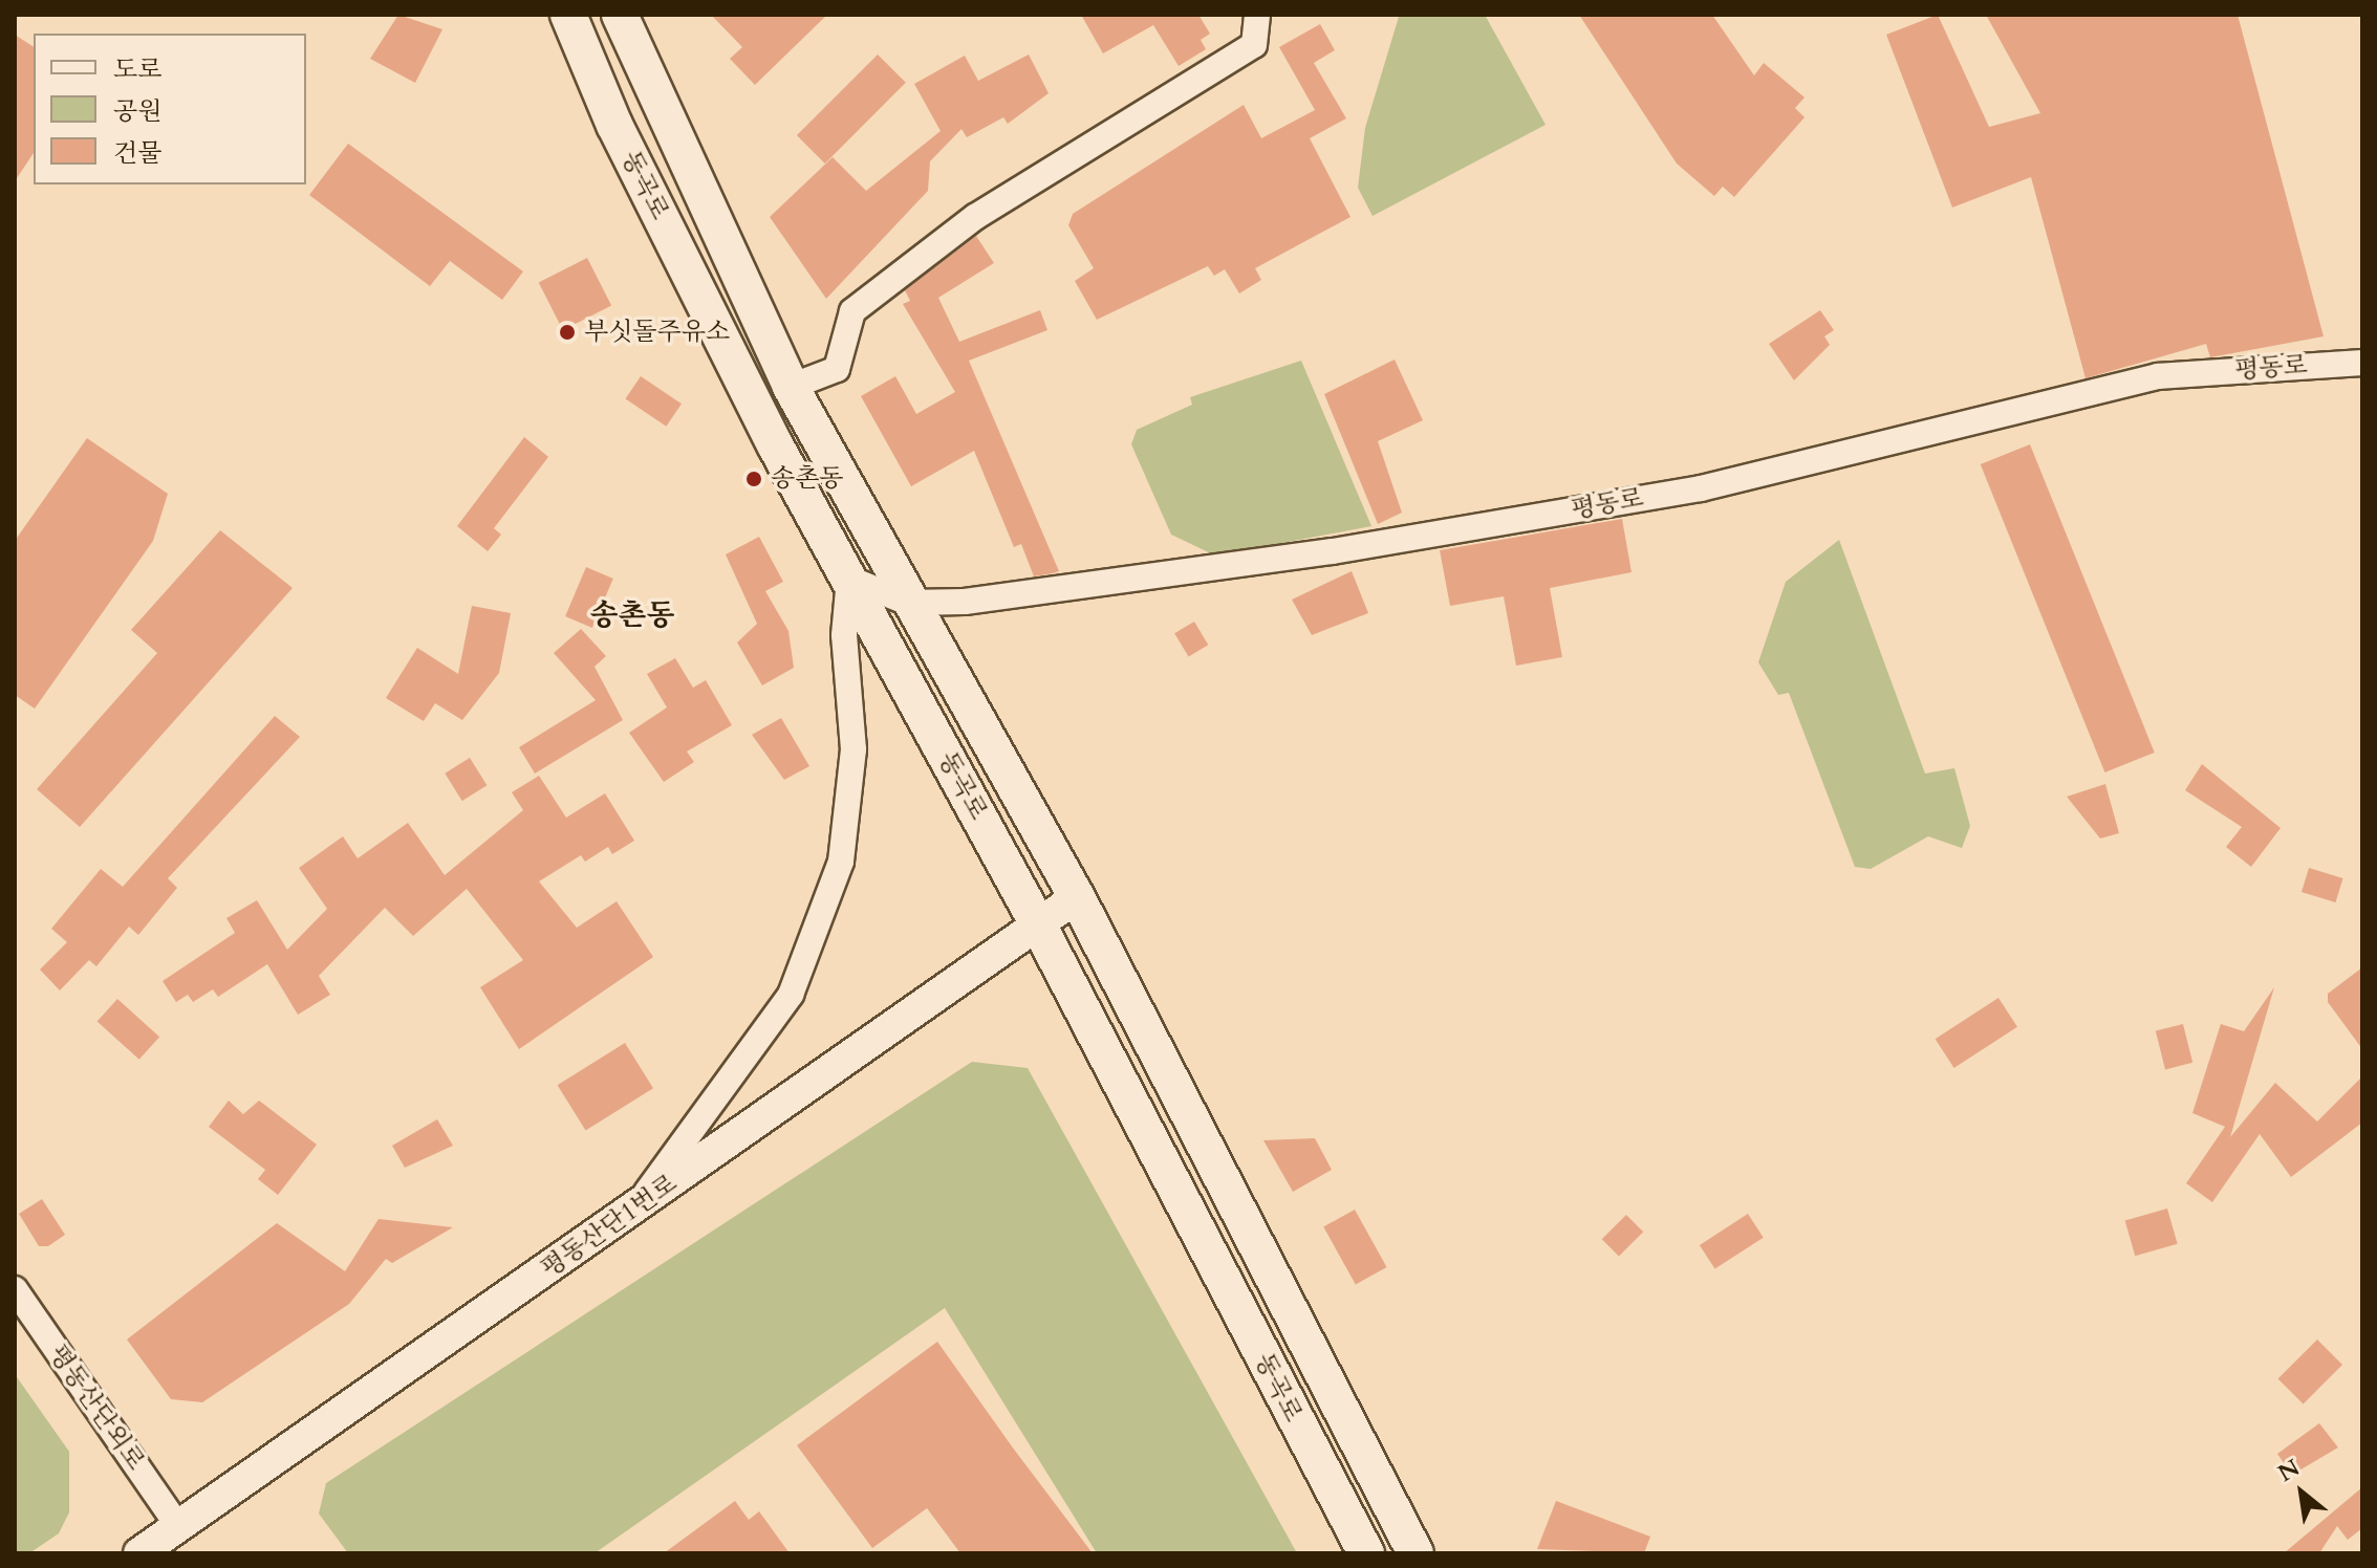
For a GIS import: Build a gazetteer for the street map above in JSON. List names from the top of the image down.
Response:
{
  "streets": {
    "main road": ["동곡로"],
    "street": ["평동로", "평동산단1번로", "평동산단외로"]
  },
  "crossings": [
    ["동곡로", "평동로"],
    ["동곡로", "평동산단1번로"],
    ["평동산단1번로", "평동산단외로"]
  ],
  "districts": ["송촌동"],
  "places": ["부싯돌주유소", "송촌동"],
  "legend": ["도로", "공원", "건물"],
  "north": "top left"
}
